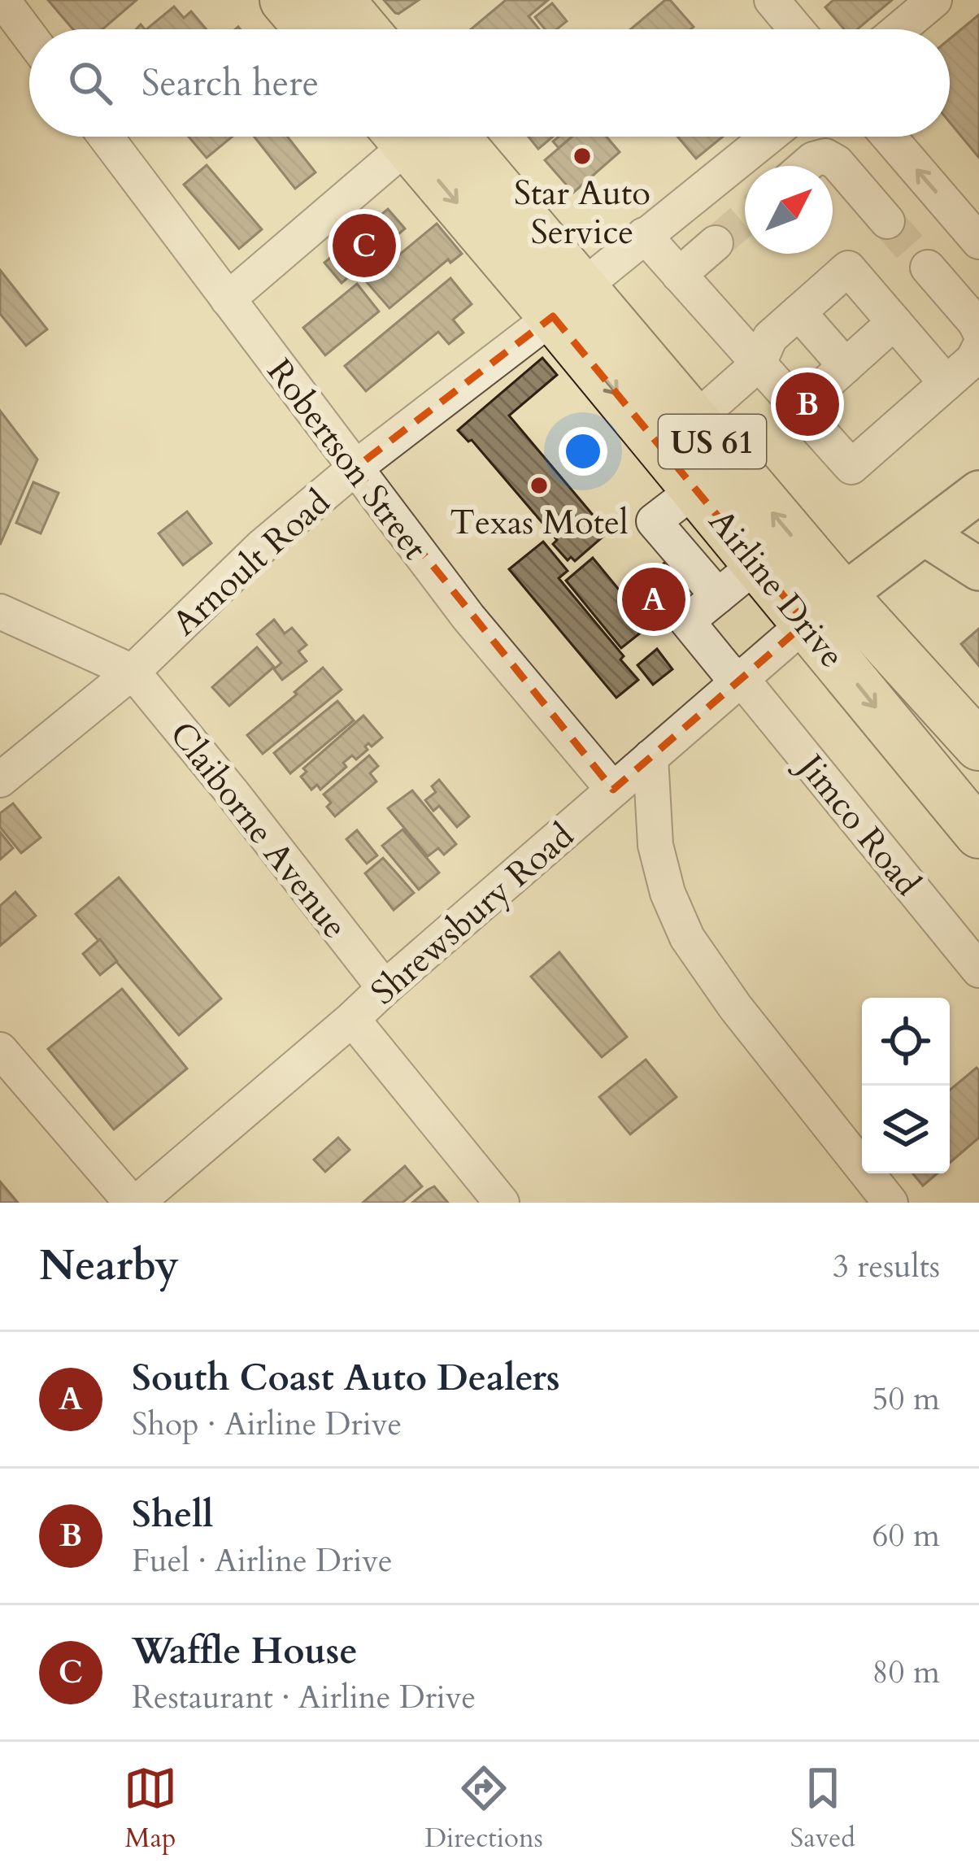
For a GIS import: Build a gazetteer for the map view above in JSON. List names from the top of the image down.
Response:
{
  "streets": {
    "highway": ["US 61", "Airline Drive"],
    "street": [
      "Robertson Street",
      "Arnoult Road",
      "Jimco Road",
      "Claiborne Avenue",
      "Shrewsbury Road"
    ]
  },
  "crossings": [
    ["Robertson Street", "Arnoult Road"],
    ["Robertson Street", "Shrewsbury Road"],
    ["Arnoult Road", "Airline Drive"],
    ["Arnoult Road", "Claiborne Avenue"],
    ["Airline Drive", "Shrewsbury Road"],
    ["Jimco Road", "Shrewsbury Road"],
    ["Claiborne Avenue", "Shrewsbury Road"]
  ],
  "places": ["Star Auto Service", "Texas Motel"],
  "north": "top right",
  "page": {
    "search": "Search here",
    "pins": ["C", "B", "A"],
    "heading": ["Nearby", "3 results"],
    "list": [
      {
        "mark": "A",
        "name": "South Coast Auto Dealers",
        "note": "Shop · Airline Drive",
        "value": "50 m"
      },
      {
        "mark": "B",
        "name": "Shell",
        "note": "Fuel · Airline Drive",
        "value": "60 m"
      },
      {
        "mark": "C",
        "name": "Waffle House",
        "note": "Restaurant · Airline Drive",
        "value": "80 m"
      }
    ],
    "nav": ["Map", "Directions", "Saved"]
  }
}
